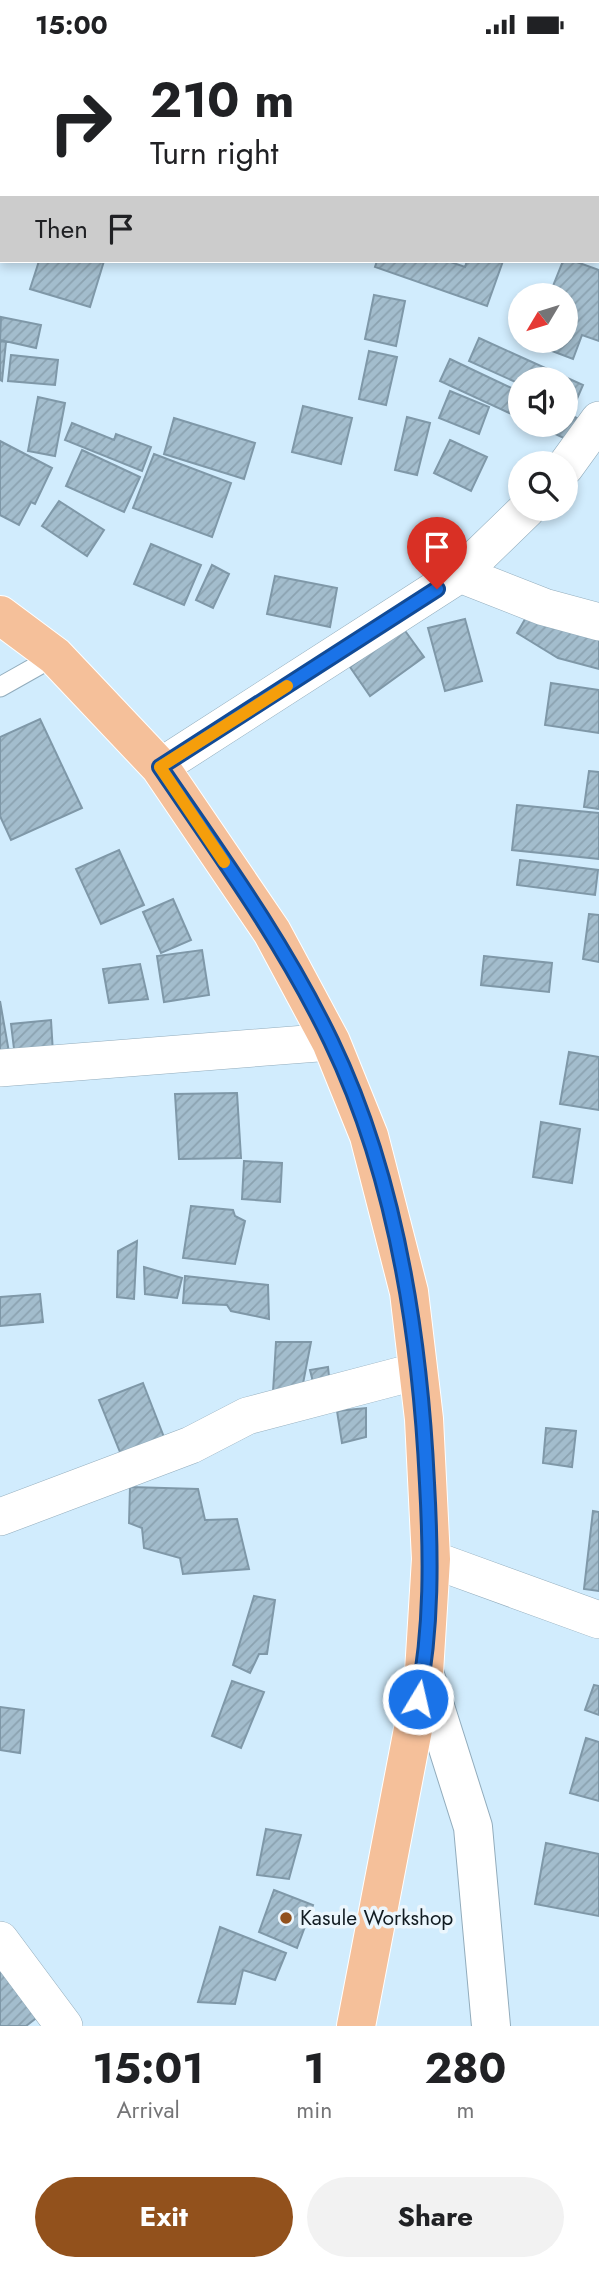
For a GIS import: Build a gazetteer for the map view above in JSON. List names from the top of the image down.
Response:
{
  "places": ["Kasule Workshop"],
  "north": "bottom left",
  "page": {
    "status": "15:00",
    "turn": ["210 m", "Turn right"],
    "then": "Then",
    "eta": [
      "15:01",
      "Arrival",
      "1",
      "min",
      "280",
      "m"
    ],
    "buttons": ["Exit", "Share"]
  }
}
